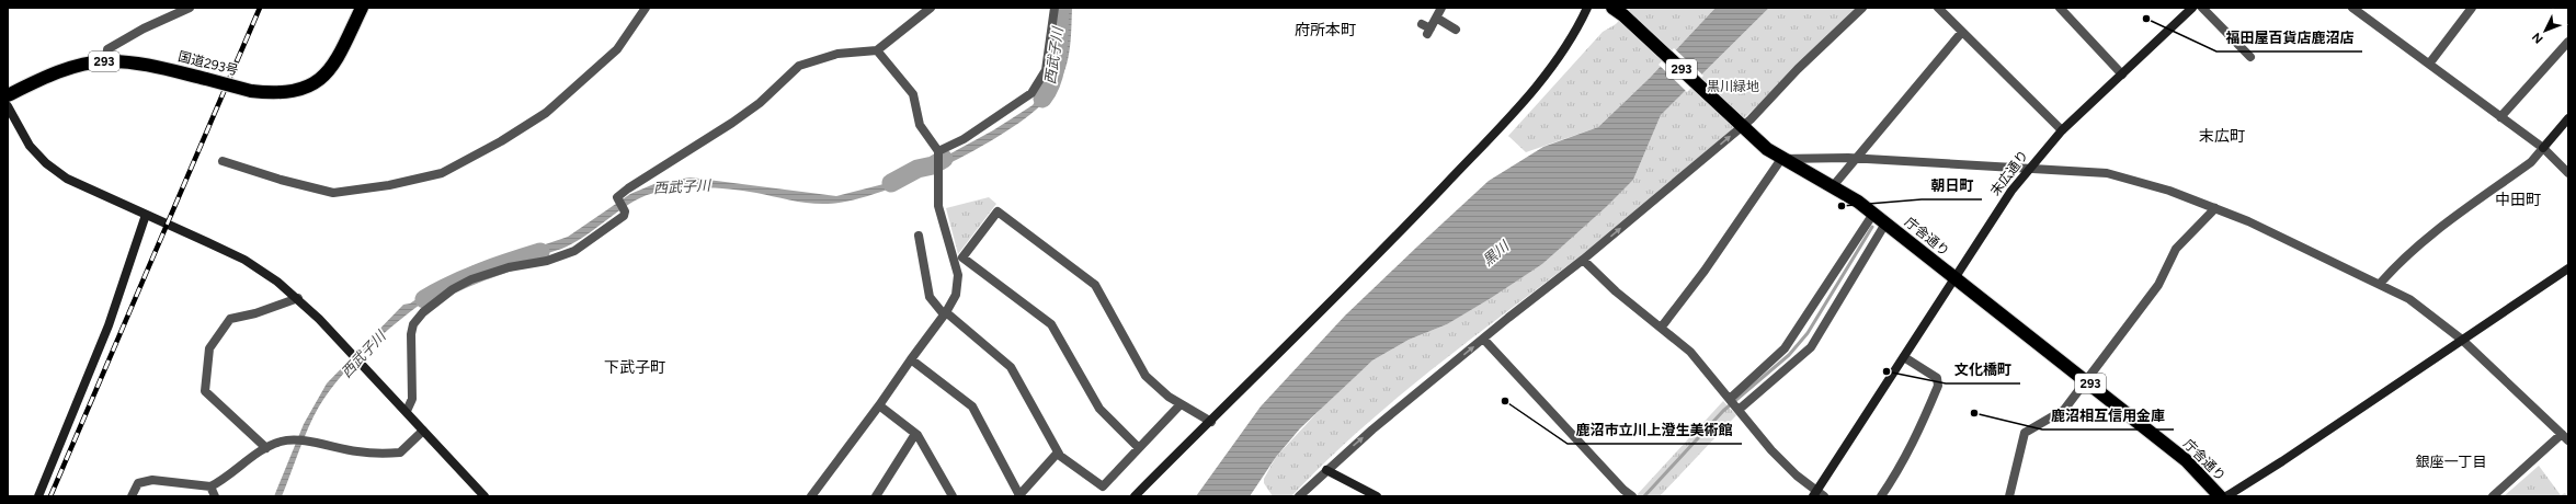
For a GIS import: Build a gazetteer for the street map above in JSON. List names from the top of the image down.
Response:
{
  "streets": {
    "highway": ["293", "国道293号", "庁舎通り"],
    "street": ["末広通り"]
  },
  "crossings": [
    ["末広通り", "庁舎通り"]
  ],
  "districts": [
    "府所本町",
    "末広町",
    "中田町",
    "下武子町",
    "銀座一丁目"
  ],
  "water": ["西武子川", "黒川"],
  "parks": ["黒川緑地"],
  "places": [
    "福田屋百貨店鹿沼店",
    "朝日町",
    "文化橋町",
    "鹿沼市立川上澄生美術館",
    "鹿沼相互信用金庫"
  ],
  "north": "bottom left"
}
